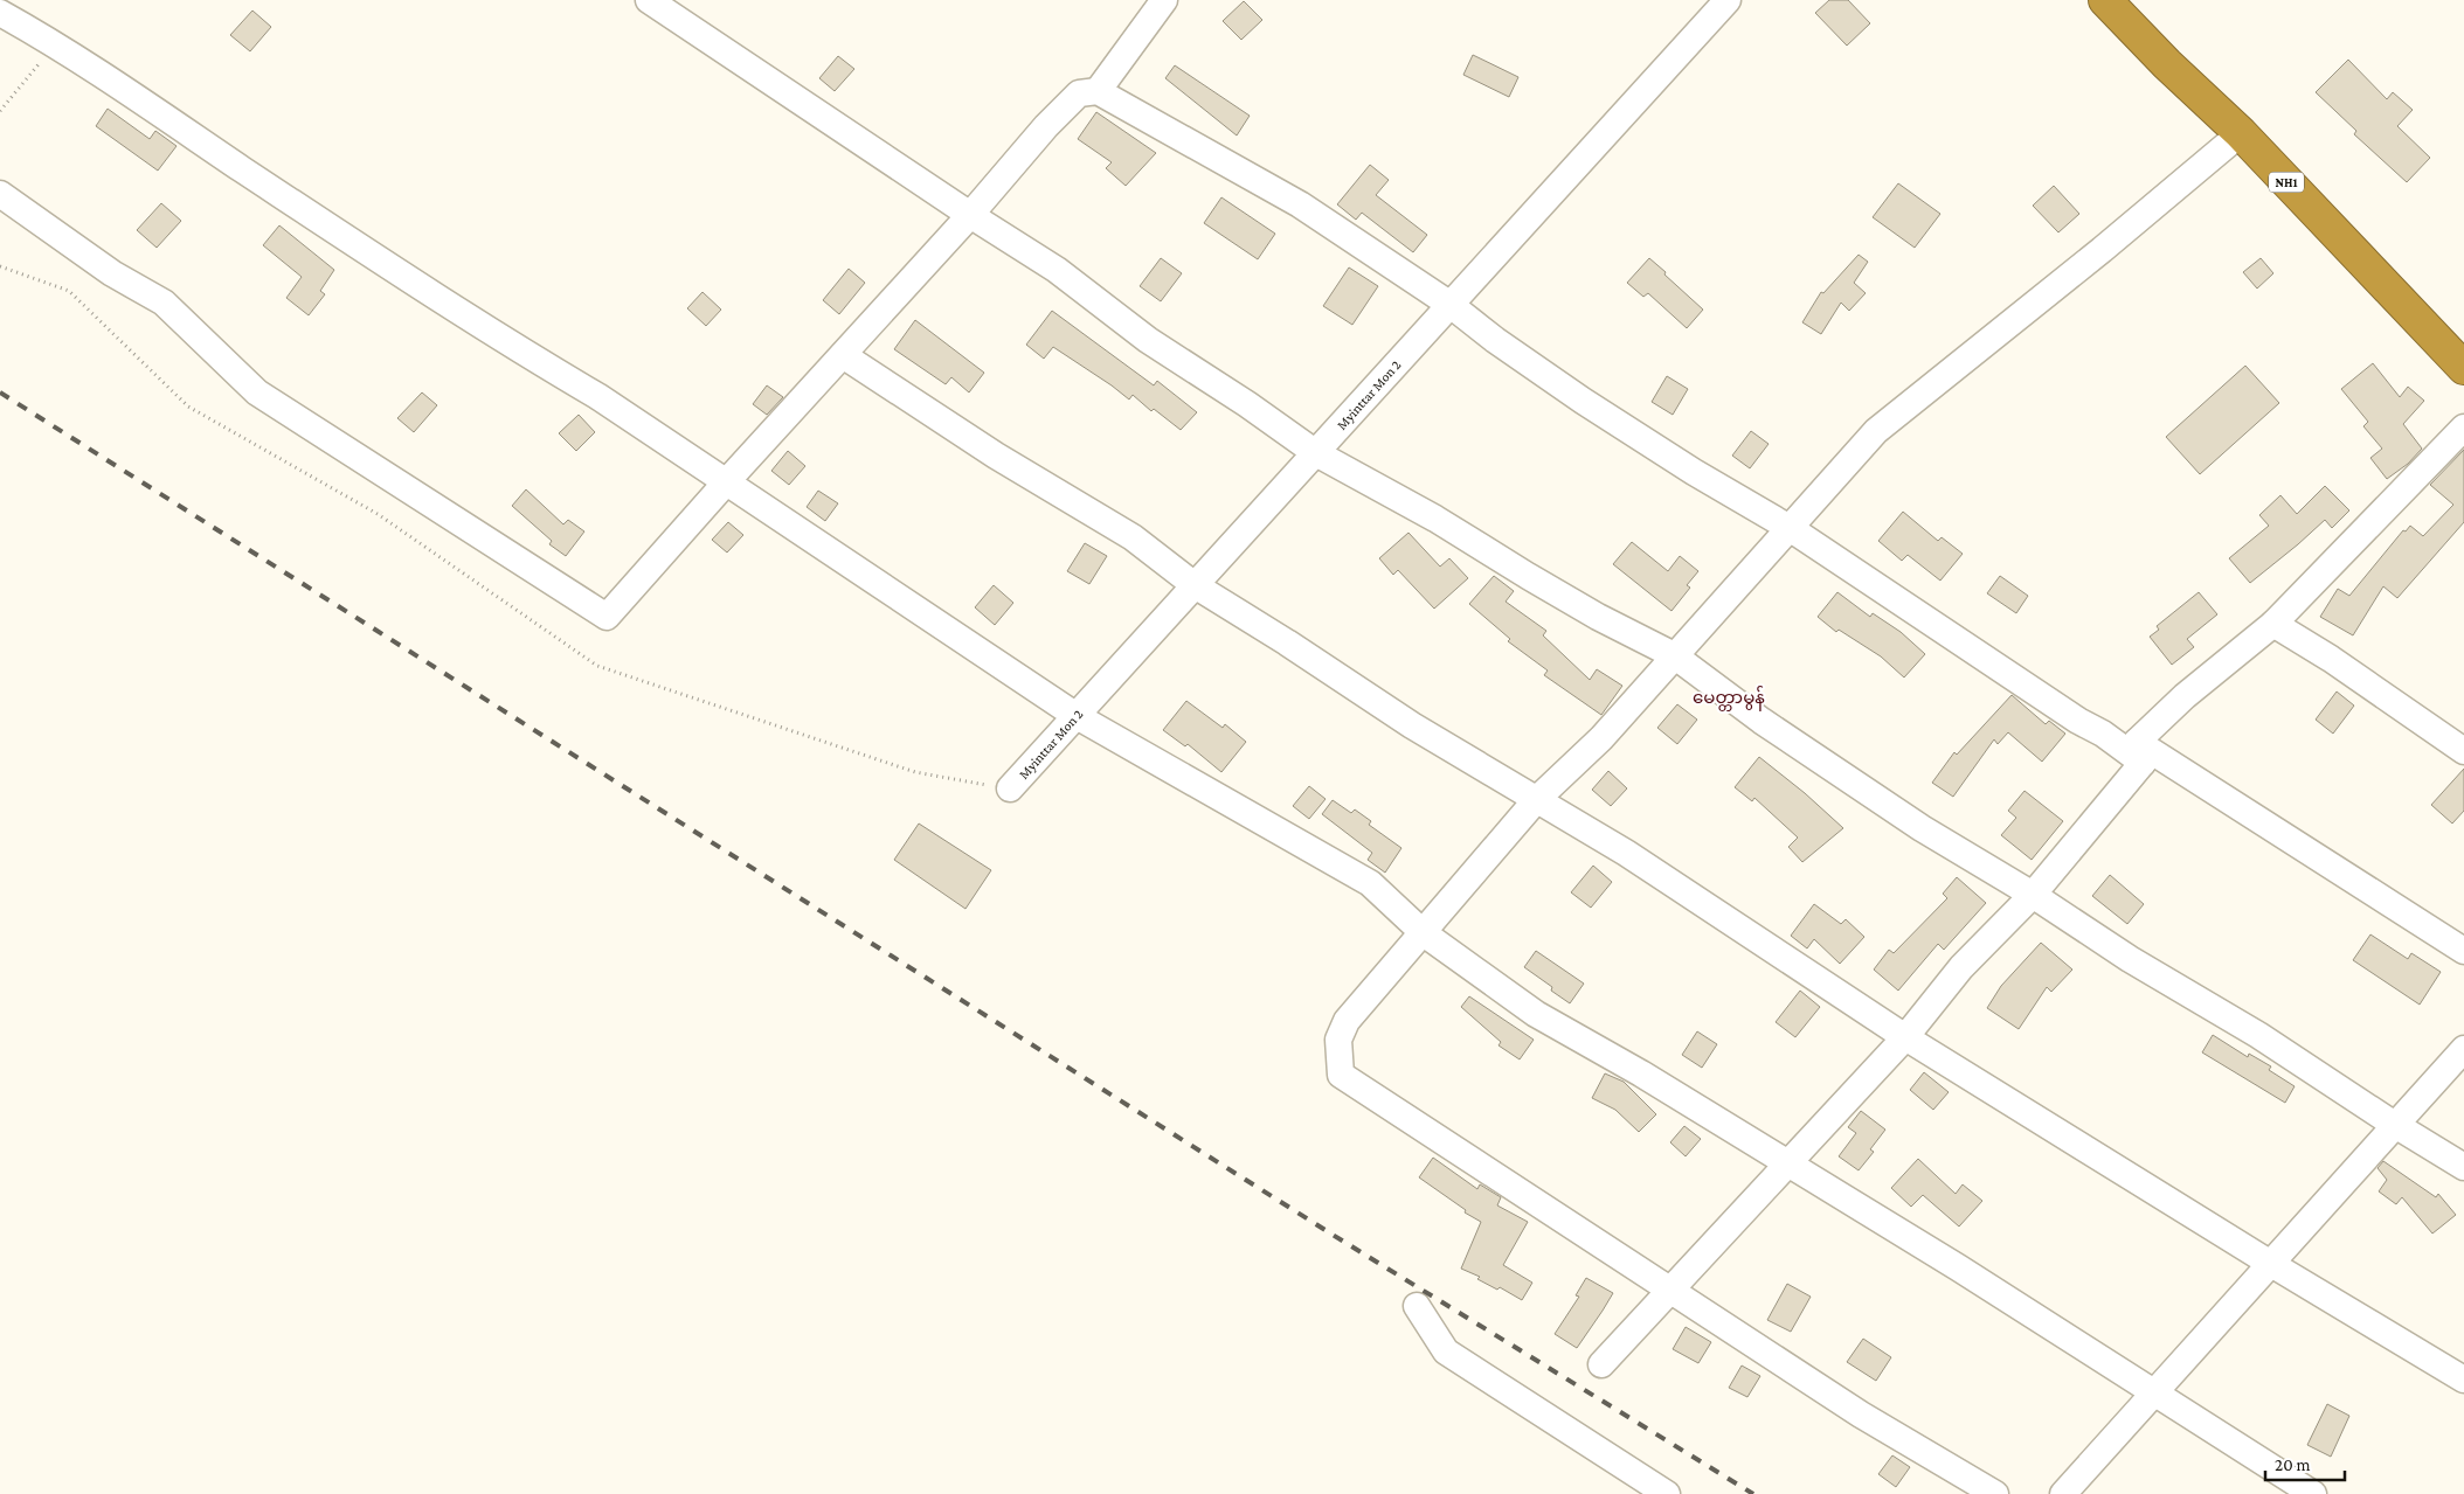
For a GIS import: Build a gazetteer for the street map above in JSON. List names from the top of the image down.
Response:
{
  "streets": {
    "highway": ["NH1"],
    "street": ["Myinttar Mon 2"]
  },
  "districts": ["မေတ္တာမွန်"],
  "scale_bar": "20 m"
}
